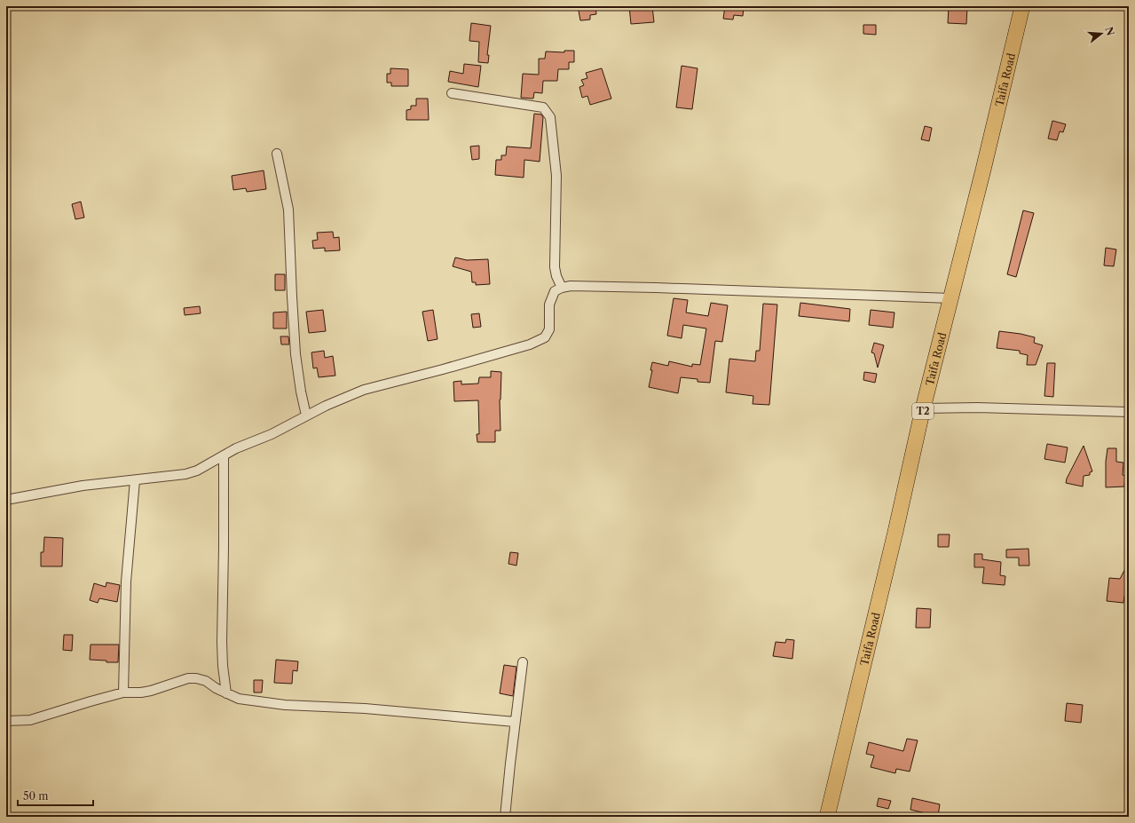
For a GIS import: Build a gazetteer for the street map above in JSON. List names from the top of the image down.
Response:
{
  "streets": {
    "highway": ["Taifa Road", "T2"]
  },
  "scale_bar": "50 m",
  "north": "right"
}
